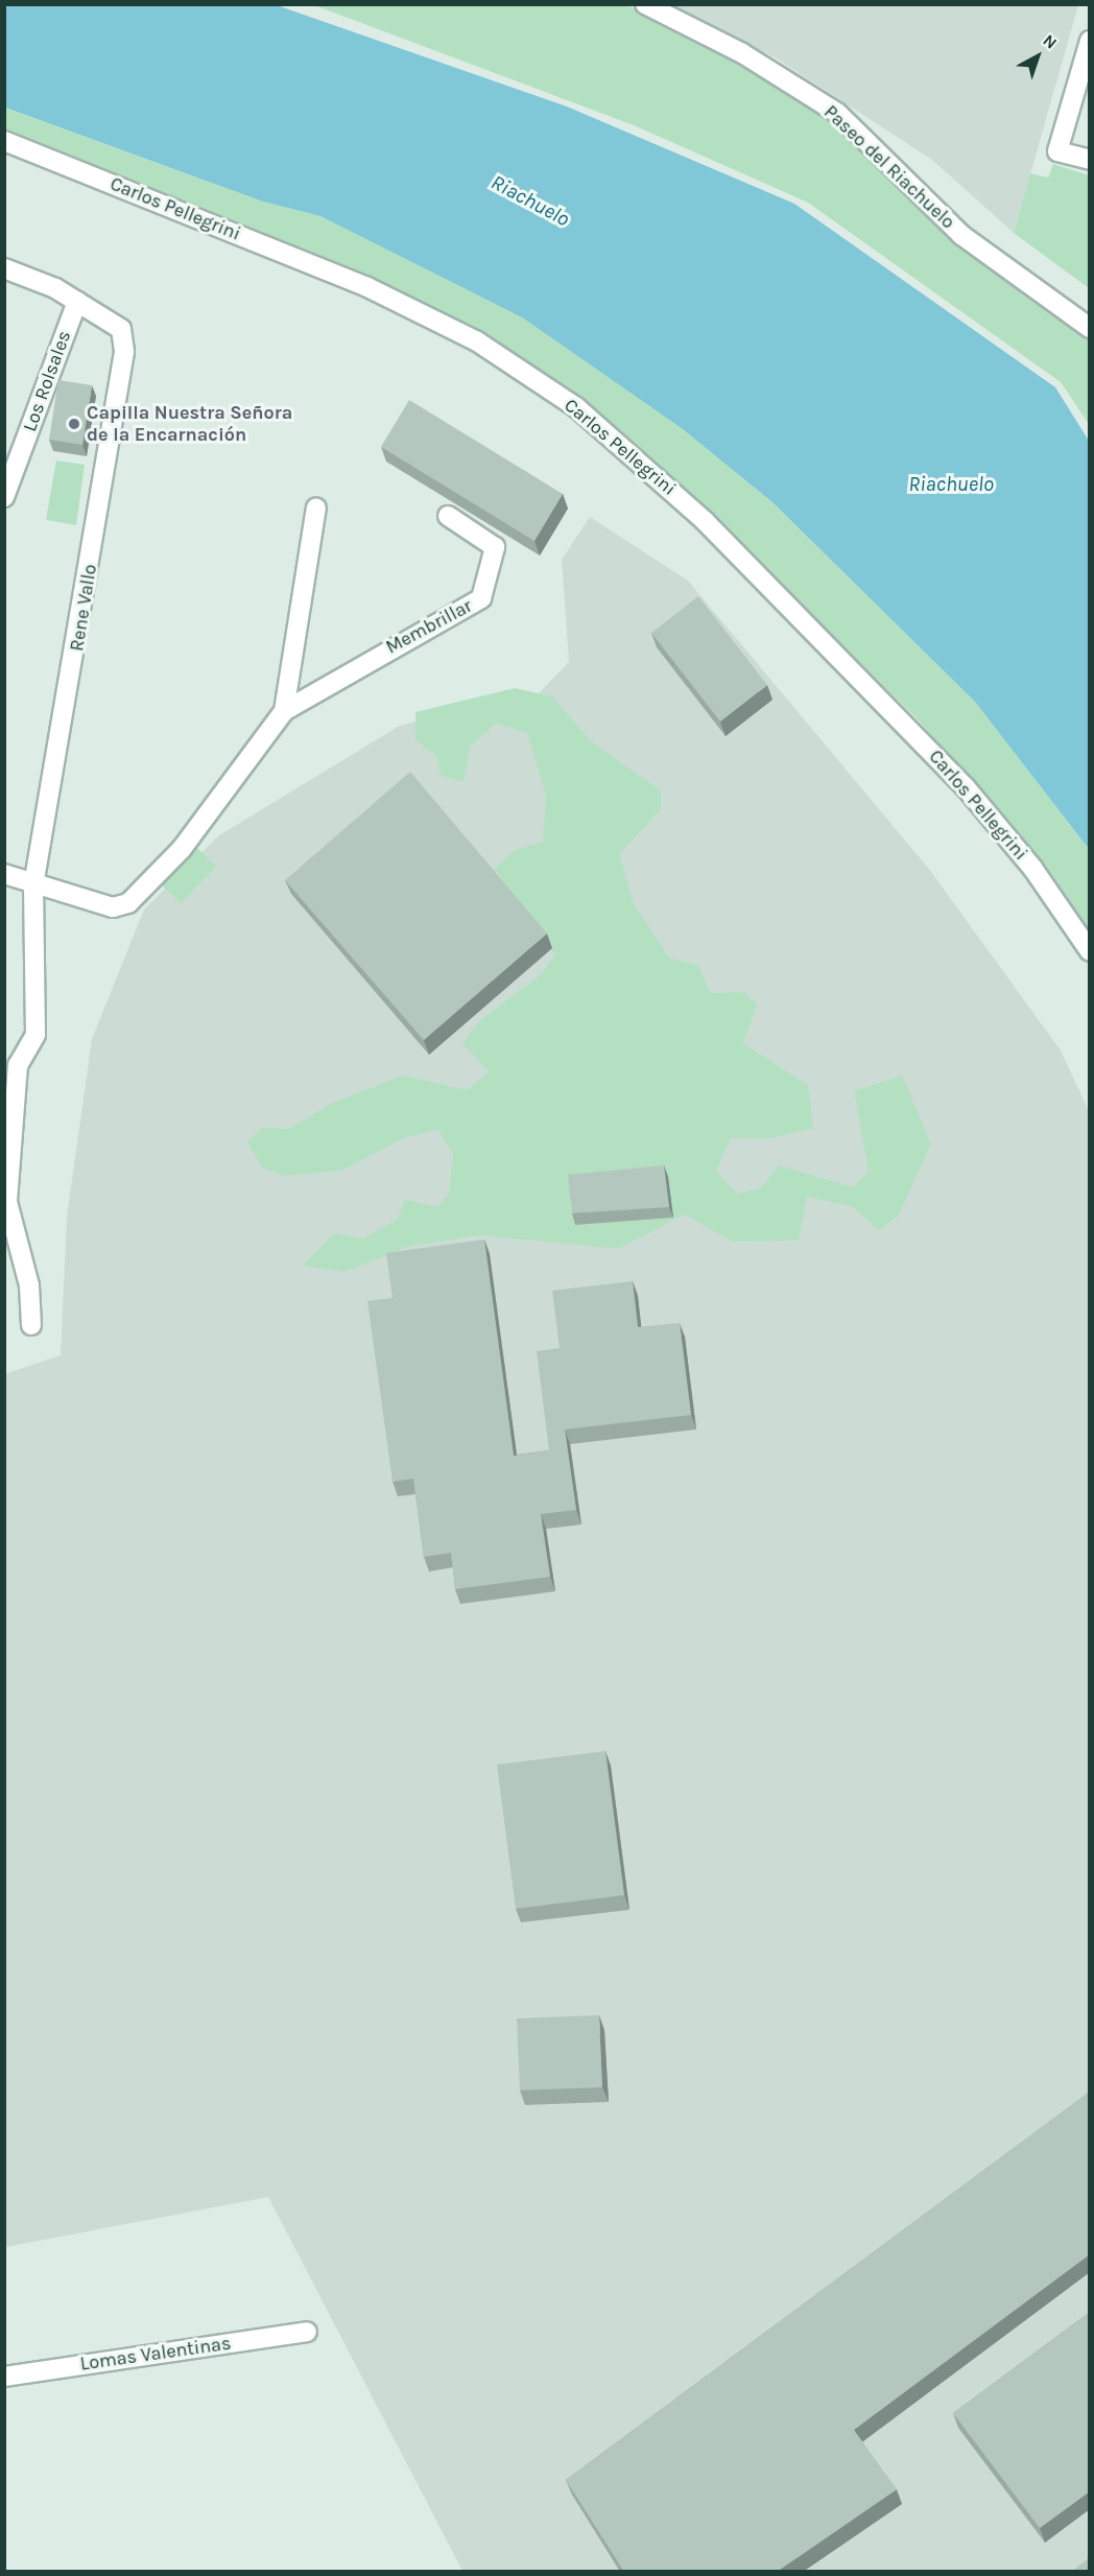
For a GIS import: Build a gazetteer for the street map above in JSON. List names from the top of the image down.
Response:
{
  "streets": {
    "street": [
      "Paseo del Riachuelo",
      "Carlos Pellegrini",
      "Los Rolsales",
      "Rene Vallo",
      "Membrillar",
      "Lomas Valentinas"
    ]
  },
  "crossings": [
    ["Los Rolsales", "Rene Vallo"]
  ],
  "water": ["Riachuelo"],
  "places": ["Capilla Nuestra Señora de la Encarnación"],
  "north": "top right"
}
